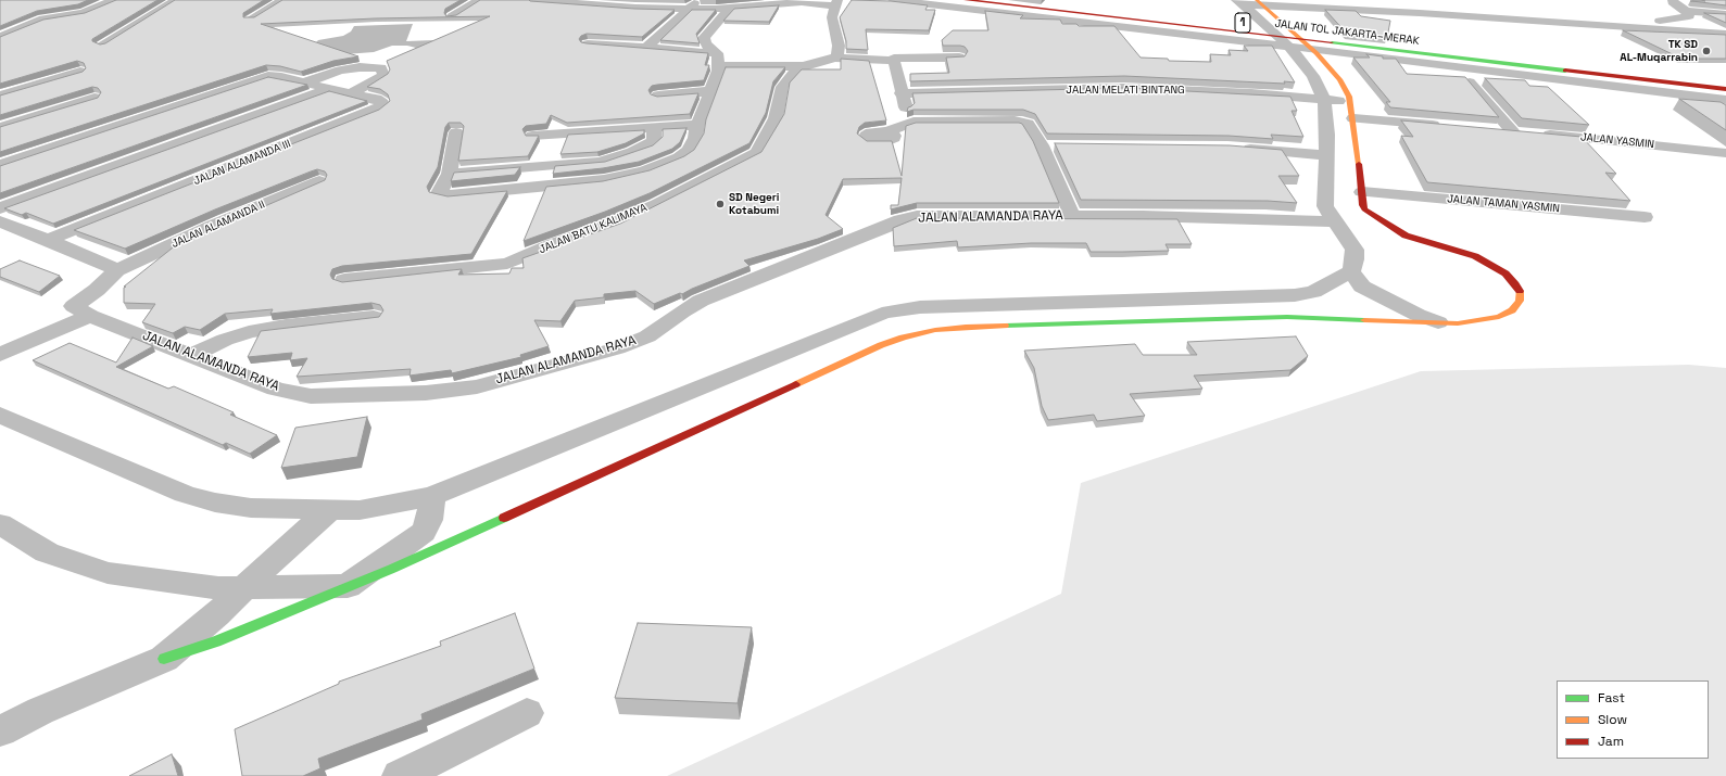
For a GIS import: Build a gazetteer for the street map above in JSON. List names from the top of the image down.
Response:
{
  "streets": {
    "main road": ["1", "JALAN TOL JAKARTA–MERAK"],
    "street": [
      "JALAN MELATI BINTANG",
      "JALAN YASMIN",
      "JALAN ALAMANDA III",
      "JALAN TAMAN YASMIN",
      "JALAN ALAMANDA RAYA",
      "JALAN ALAMANDA II",
      "JALAN BATU KALIMAYA"
    ]
  },
  "places": ["TK SD AL-Muqarrabin", "SD Negeri Kotabumi"],
  "legend": ["Fast", "Slow", "Jam"]
}
